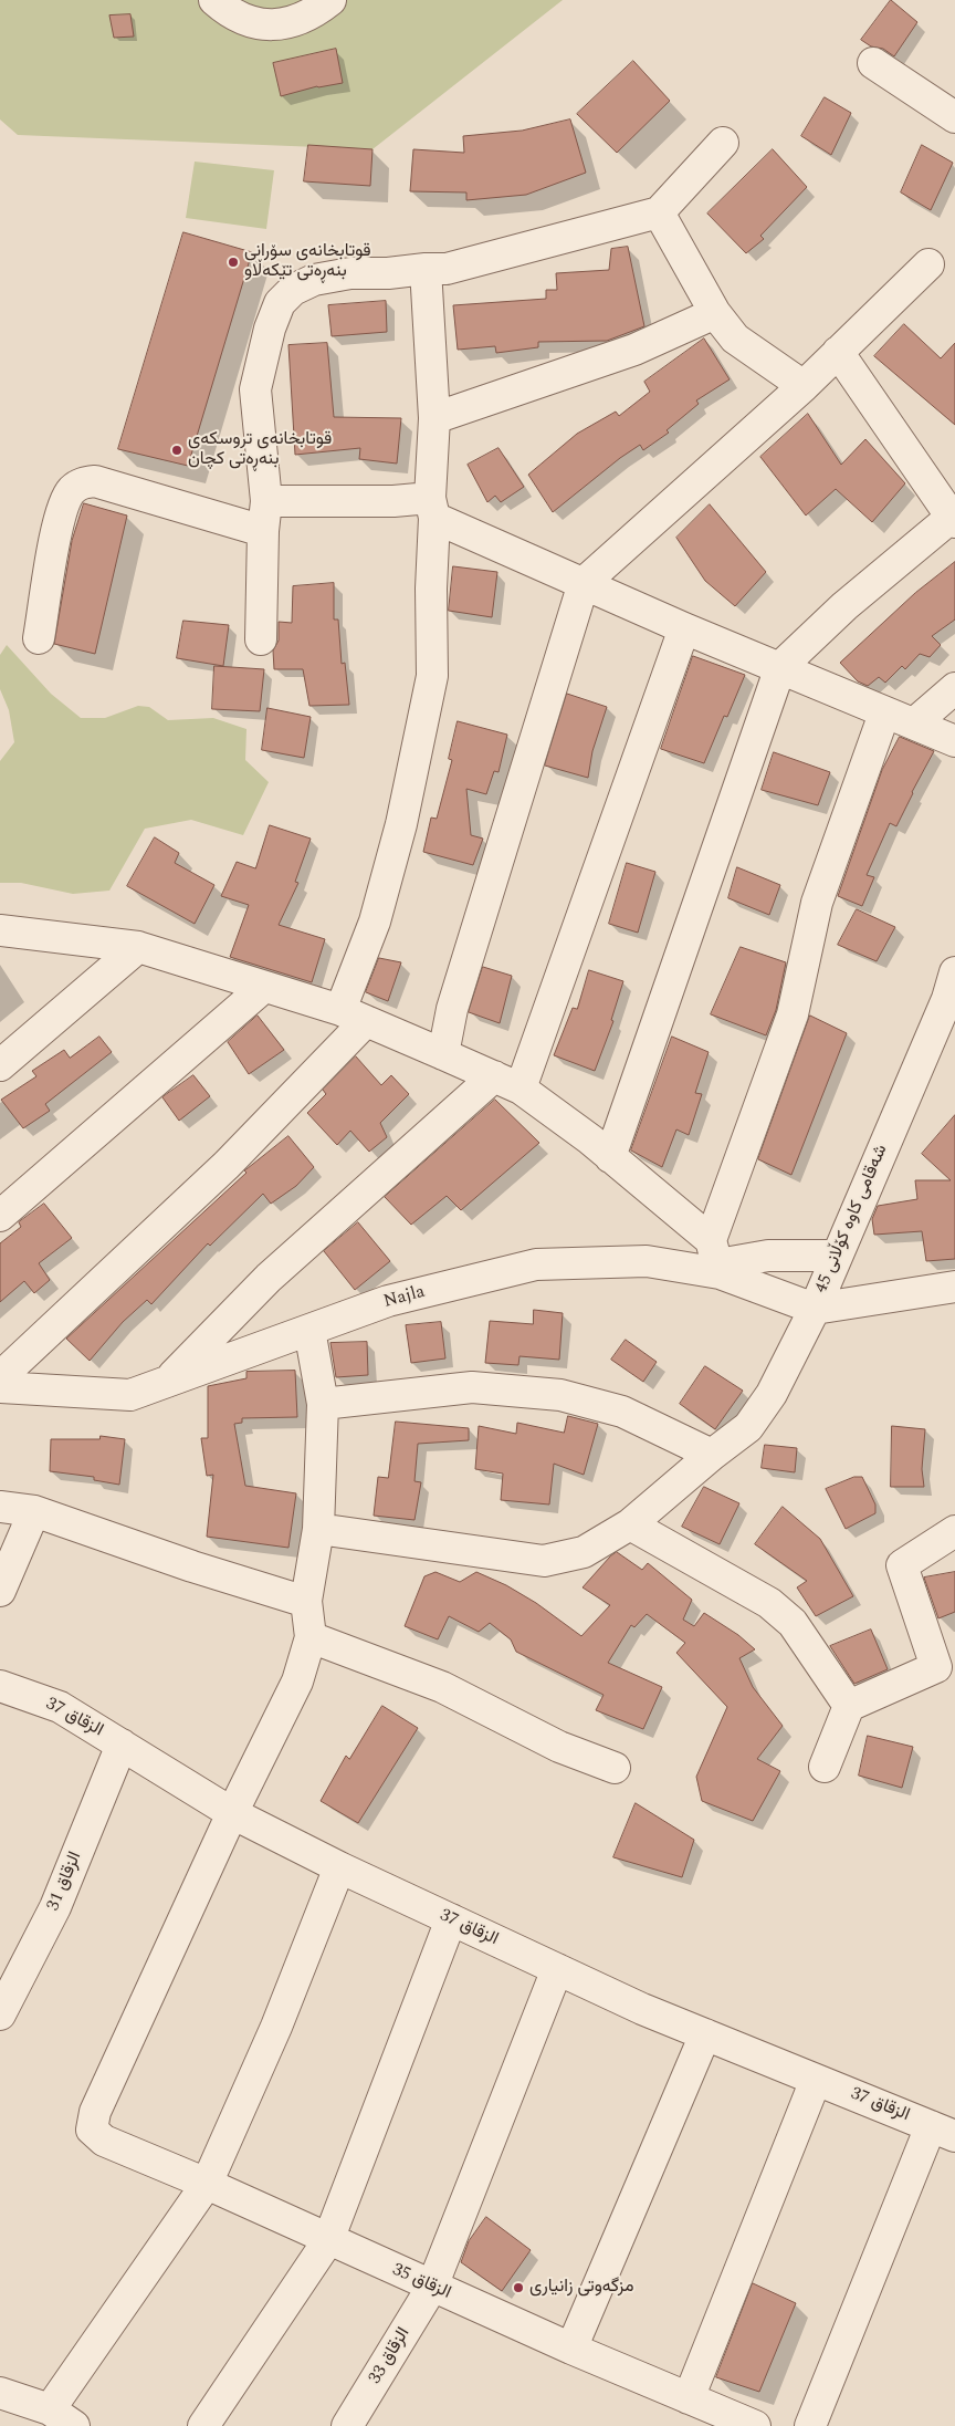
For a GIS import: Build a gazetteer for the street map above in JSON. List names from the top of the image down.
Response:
{
  "streets": {
    "street": [
      "شەقامی کاوە کۆڵانی 45",
      "Najla",
      "الزقاق 37",
      "الزقاق 31",
      "الزقاق 35",
      "الزقاق 33"
    ]
  },
  "crossings": [
    ["شەقامی کاوە کۆڵانی 45", "Najla"],
    ["الزقاق 37", "الزقاق 31"],
    ["الزقاق 37", "الزقاق 35"],
    ["الزقاق 37", "الزقاق 33"],
    ["الزقاق 35", "الزقاق 33"]
  ],
  "places": ["قوتابخانەی سۆرانی بنەڕەتی تێکەڵاو", "قوتابخانەی تروسکەی بنەڕەتی کچان", "مزگەوتی زانیاری"]
}
